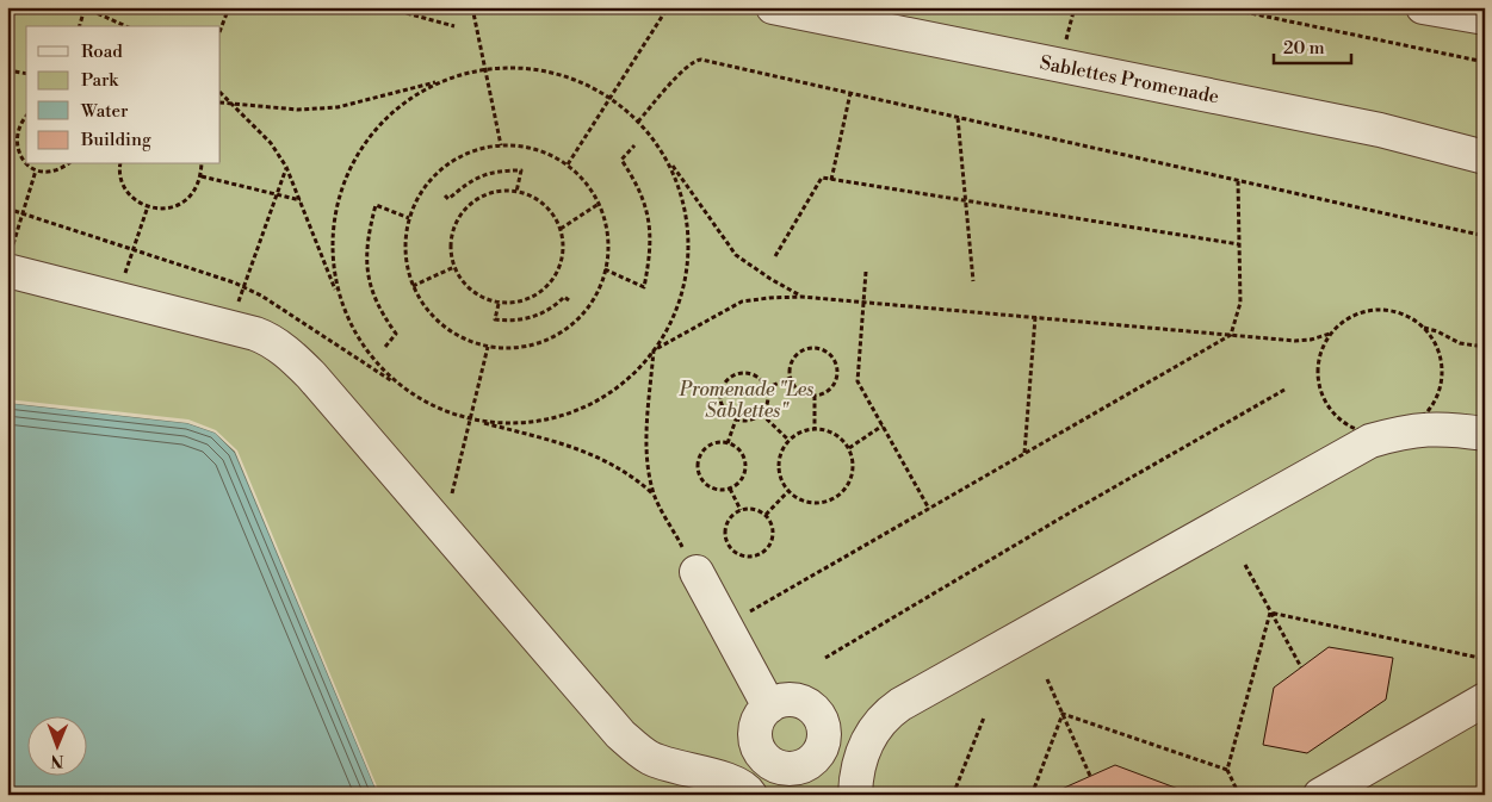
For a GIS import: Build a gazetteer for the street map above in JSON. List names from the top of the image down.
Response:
{
  "streets": {
    "street": ["Sablettes Promenade"]
  },
  "parks": ["Promenade \"Les Sablettes\""],
  "legend": [
    "Road",
    "Park",
    "Water",
    "Building"
  ],
  "scale_bar": "20 m",
  "north": "bottom"
}
